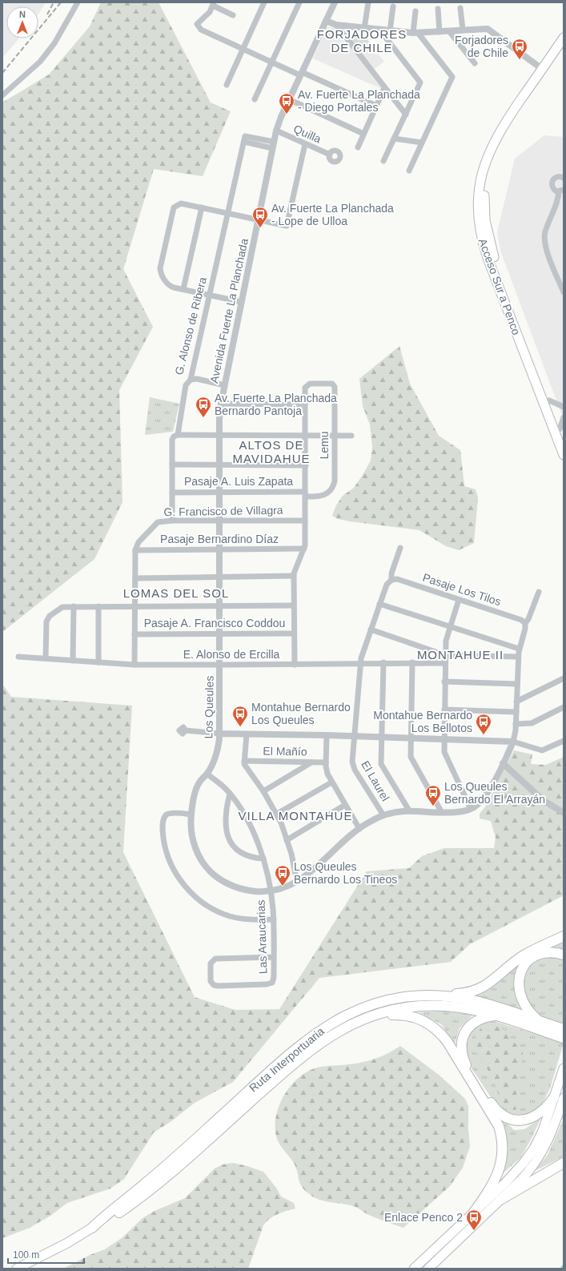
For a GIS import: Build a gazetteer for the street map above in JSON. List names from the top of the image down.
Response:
{
  "streets": {
    "highway": ["Ruta Interportuaria"],
    "main road": ["Acceso Sur a Penco"],
    "street": [
      "Quilla",
      "Avenida Fuerte La Planchada",
      "G. Alonso de Ribera",
      "Lemu",
      "Pasaje A. Luis Zapata",
      "G. Francisco de Villagra",
      "Pasaje Bernardino Díaz",
      "Pasaje Los Tilos",
      "Pasaje A. Francisco Coddou",
      "E. Alonso de Ercilla",
      "Los Queules",
      "El Mañío",
      "El Laurel",
      "Las Araucarias"
    ]
  },
  "crossings": [
    ["Quilla", "Avenida Fuerte La Planchada"],
    ["Avenida Fuerte La Planchada", "G. Alonso de Ribera"],
    ["Avenida Fuerte La Planchada", "Pasaje A. Luis Zapata"],
    ["Avenida Fuerte La Planchada", "G. Francisco de Villagra"],
    ["Avenida Fuerte La Planchada", "Pasaje Bernardino Díaz"],
    ["Avenida Fuerte La Planchada", "Pasaje A. Francisco Coddou"],
    ["Avenida Fuerte La Planchada", "E. Alonso de Ercilla"],
    ["Avenida Fuerte La Planchada", "Los Queules"],
    ["G. Alonso de Ribera", "Pasaje A. Luis Zapata"],
    ["G. Alonso de Ribera", "G. Francisco de Villagra"],
    ["Lemu", "Pasaje A. Luis Zapata"],
    ["G. Francisco de Villagra", "Pasaje Bernardino Díaz"],
    ["Pasaje Los Tilos", "El Laurel"],
    ["E. Alonso de Ercilla", "Los Queules"],
    ["E. Alonso de Ercilla", "El Laurel"],
    ["Los Queules", "El Laurel"],
    ["Los Queules", "Las Araucarias"]
  ],
  "districts": [
    "FORJADORES DE CHILE",
    "ALTOS DE MAVIDAHUE",
    "LOMAS DEL SOL",
    "MONTAHUE II",
    "VILLA MONTAHUE"
  ],
  "places": {
    "bus stop": [
      "Forjadores de Chile",
      "Av. Fuerte La Planchada - Diego Portales",
      "Av. Fuerte La Planchada - Lope de Ulloa",
      "Av. Fuerte La Planchada Bernardo Pantoja",
      "Montahue Bernardo Los Queules",
      "Montahue Bernardo Los Bellotos",
      "Los Queules Bernardo El Arrayán",
      "Los Queules Bernardo Los Tineos",
      "Enlace Penco 2"
    ]
  },
  "scale_bar": "100 m",
  "north": "top"
}
